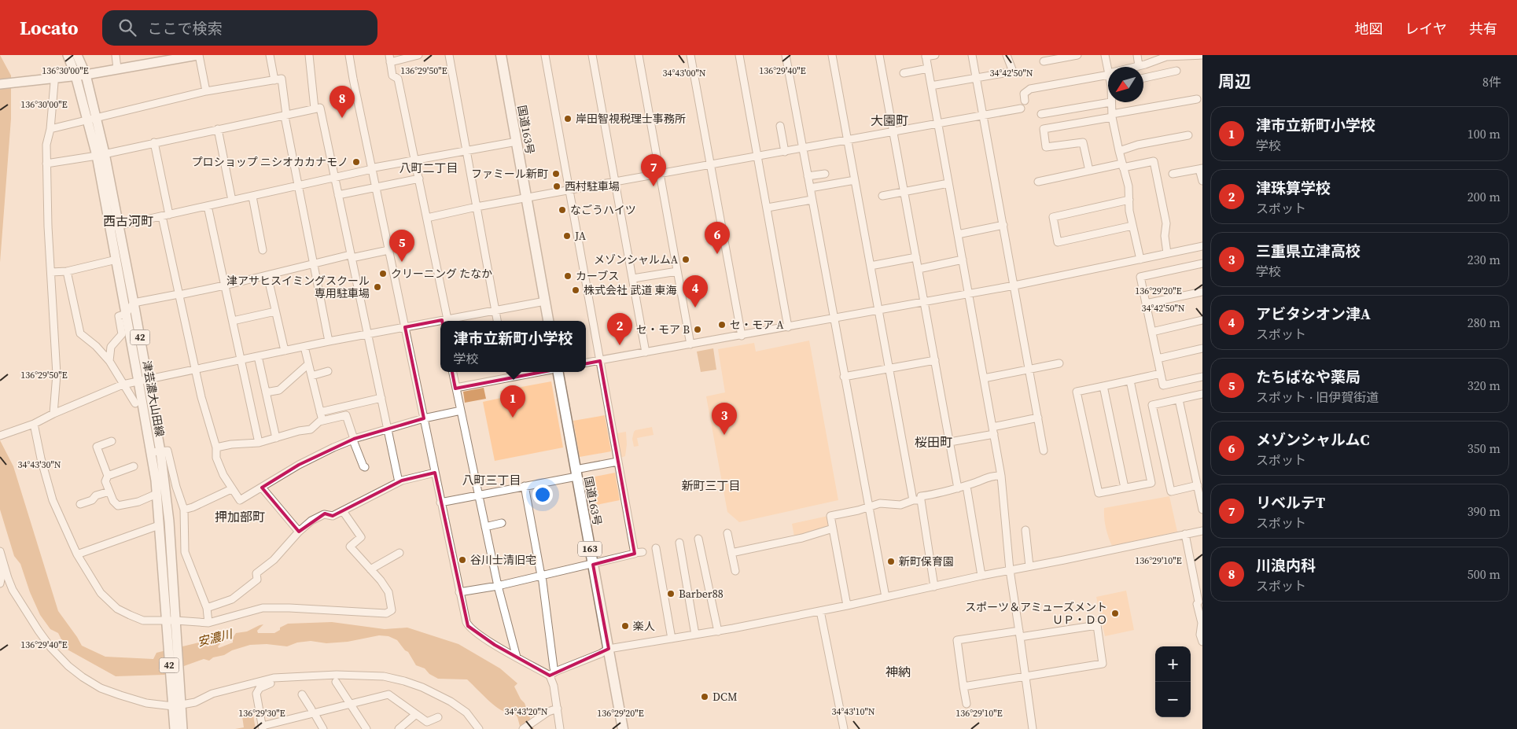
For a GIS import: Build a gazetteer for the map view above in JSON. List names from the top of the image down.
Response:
{
  "streets": {
    "highway": ["国道163号", "163"],
    "main road": ["42", "津芸濃大山田線"]
  },
  "districts": [
    "大園町",
    "八町二丁目",
    "西古河町",
    "桜田町",
    "八町三丁目",
    "新町三丁目",
    "押加部町",
    "神納"
  ],
  "water": ["安濃川"],
  "places": [
    "岸田智視税理士事務所",
    "プロショップ ニシオカカナモノ",
    "ファミール新町",
    "西村駐車場",
    "なごうハイツ",
    "JA",
    "メゾンシャルムA",
    "クリーニング たなか",
    "カーブス",
    "津アサヒスイミングスクール 専用駐車場",
    "株式会社 武道 東海",
    "セ・モア A",
    "セ・モア B",
    "谷川士清旧宅",
    "新町保育園",
    "Barber88",
    "スポーツ＆アミューズメント ＵＰ・ＤＯ",
    "楽人",
    "DCM"
  ],
  "north": "bottom left",
  "page": {
    "header": "Locato",
    "search": "ここで検索",
    "nav": ["地図", "レイヤ", "共有"],
    "heading": ["周辺", "8件"],
    "pins": [
      "8",
      "7",
      "6",
      "5",
      "4",
      "2",
      "1",
      "3"
    ],
    "list": [
      {
        "mark": "1",
        "name": "津市立新町小学校",
        "note": "学校",
        "value": "100 m"
      },
      {
        "mark": "2",
        "name": "津珠算学校",
        "note": "スポット",
        "value": "200 m"
      },
      {
        "mark": "3",
        "name": "三重県立津高校",
        "note": "学校",
        "value": "230 m"
      },
      {
        "mark": "4",
        "name": "アビタシオン津A",
        "note": "スポット",
        "value": "280 m"
      },
      {
        "mark": "5",
        "name": "たちばなや薬局",
        "note": "スポット · 旧伊賀街道",
        "value": "320 m"
      },
      {
        "mark": "6",
        "name": "メゾンシャルムC",
        "note": "スポット",
        "value": "350 m"
      },
      {
        "mark": "7",
        "name": "リベルテT",
        "note": "スポット",
        "value": "390 m"
      },
      {
        "mark": "8",
        "name": "川浪内科",
        "note": "スポット",
        "value": "500 m"
      }
    ],
    "popup": ["津市立新町小学校", "学校"],
    "map_buttons": ["+", "−"]
  },
  "coordinates": [
    "136°30'00\"E",
    "136°29'50\"E",
    "136°29'40\"E",
    "34°43'00\"N",
    "34°42'50\"N",
    "136°29'20\"E",
    "34°43'30\"N",
    "136°29'10\"E",
    "34°43'20\"N",
    "34°43'10\"N",
    "136°29'30\"E"
  ]
}
